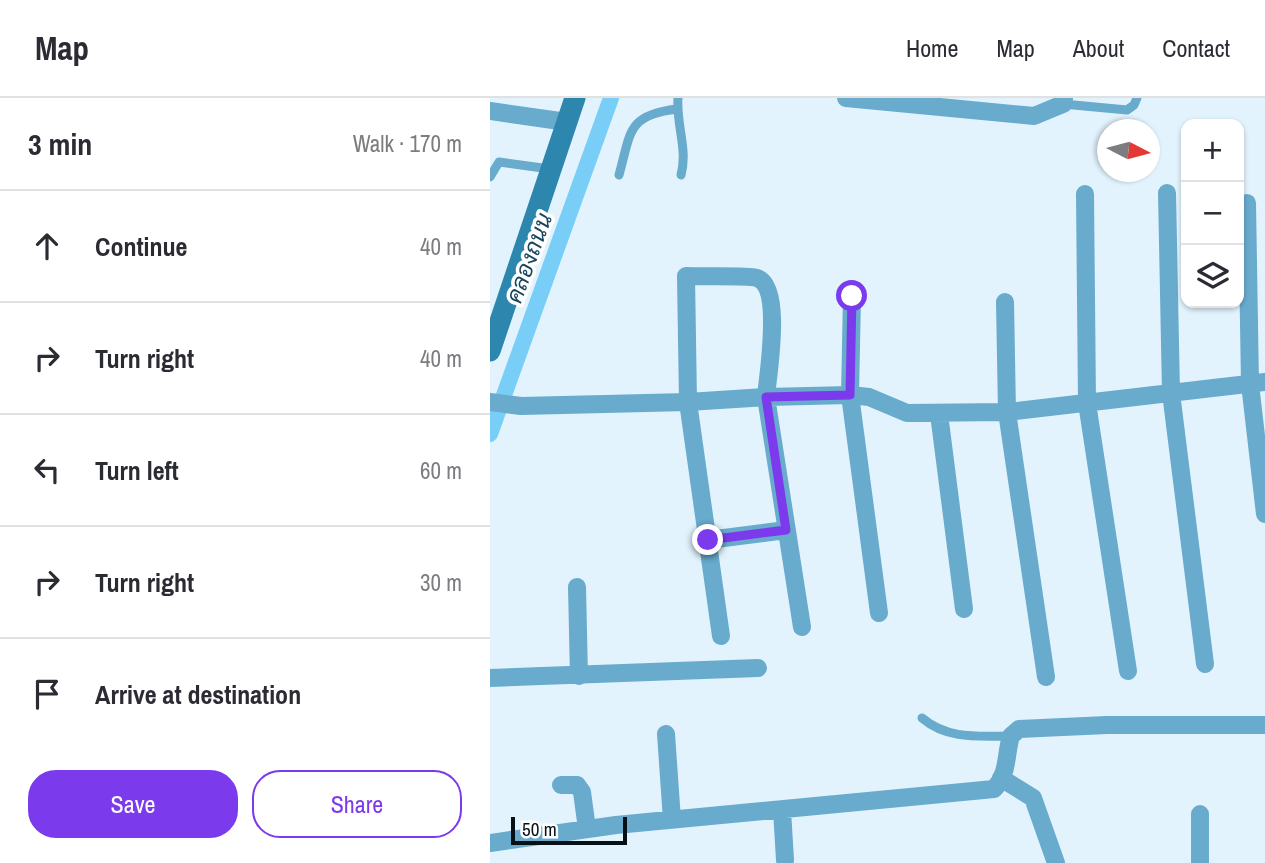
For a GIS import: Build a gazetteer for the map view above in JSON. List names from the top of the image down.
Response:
{
  "water": ["คลองถนน"],
  "scale_bar": "50 m",
  "north": "right",
  "page": {
    "header": "Map",
    "nav": [
      "Home",
      "Map",
      "About",
      "Contact"
    ],
    "heading": ["3 min", "Walk · 170 m"],
    "map_buttons": ["+", "−"],
    "list": [
      ["Continue", "40 m"],
      ["Turn right", "40 m"],
      ["Turn left", "60 m"],
      ["Turn right", "30 m"],
      "Arrive at destination"
    ],
    "buttons": ["Save", "Share"],
    "scale": "50 m"
  }
}
